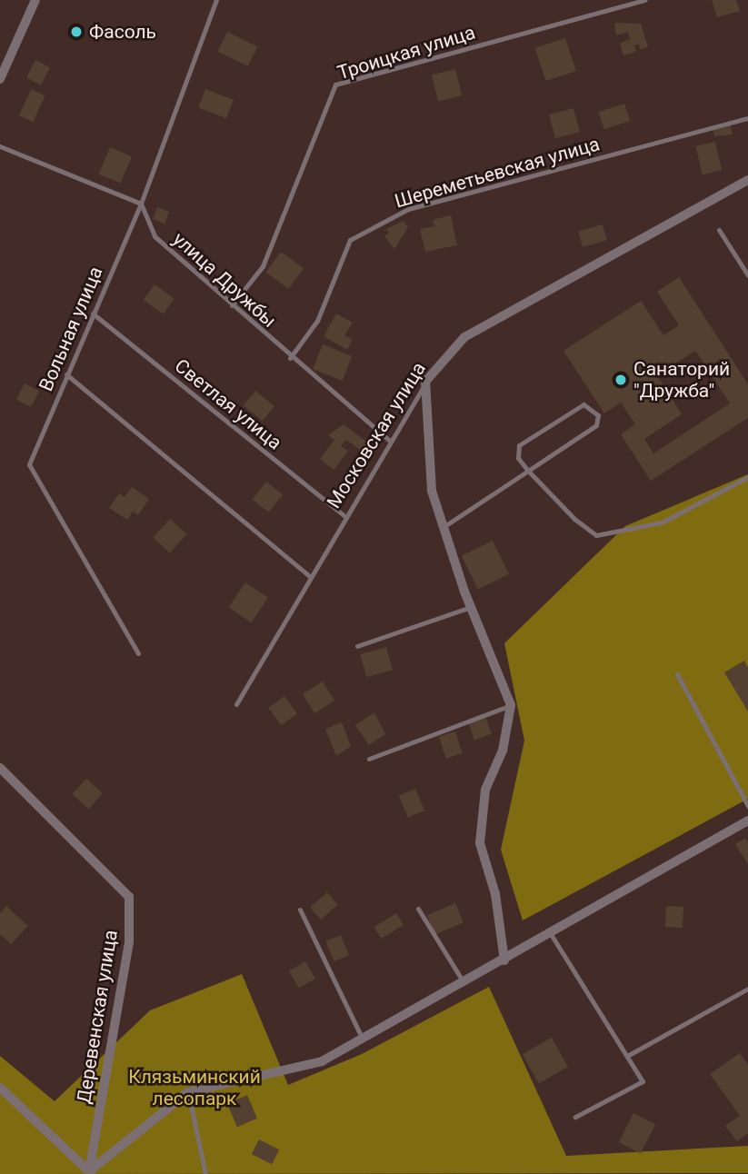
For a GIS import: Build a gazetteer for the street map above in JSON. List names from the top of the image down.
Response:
{
  "streets": {
    "street": ["Московская улица", "Деревенская улица"],
    "lane": [
      "Троицкая улица",
      "Шереметьевская улица",
      "улица Дружбы",
      "Вольная улица",
      "Светлая улица"
    ]
  },
  "crossings": [
    ["Троицкая улица", "улица Дружбы"],
    ["Шереметьевская улица", "улица Дружбы"],
    ["улица Дружбы", "Вольная улица"],
    ["улица Дружбы", "Московская улица"],
    ["Вольная улица", "Светлая улица"],
    ["Светлая улица", "Московская улица"]
  ],
  "parks": ["Клязьминский лесопарк"],
  "places": ["Фасоль", "Санаторий \"Дружба\""]
}
